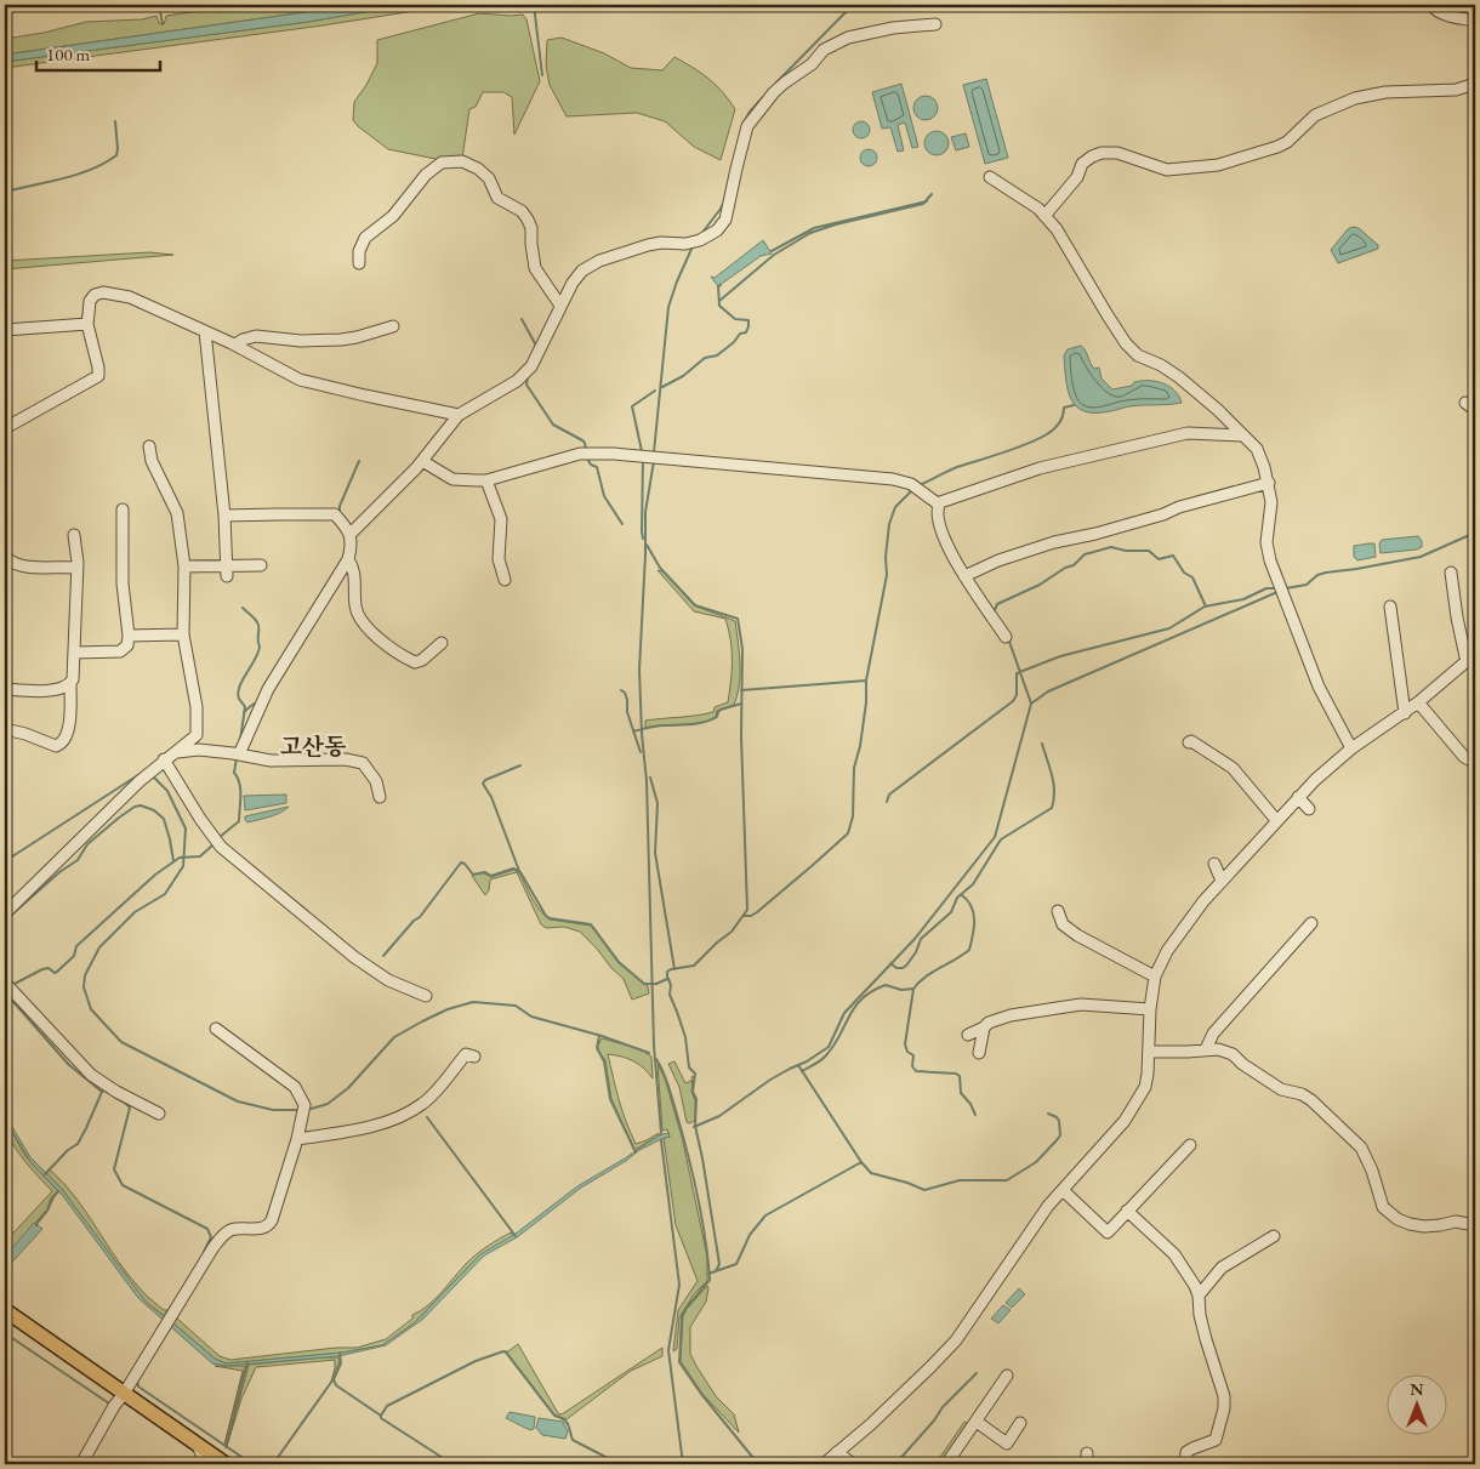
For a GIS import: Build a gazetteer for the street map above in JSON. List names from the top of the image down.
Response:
{
  "districts": ["고산동"],
  "scale_bar": "100 m",
  "north": "top"
}
